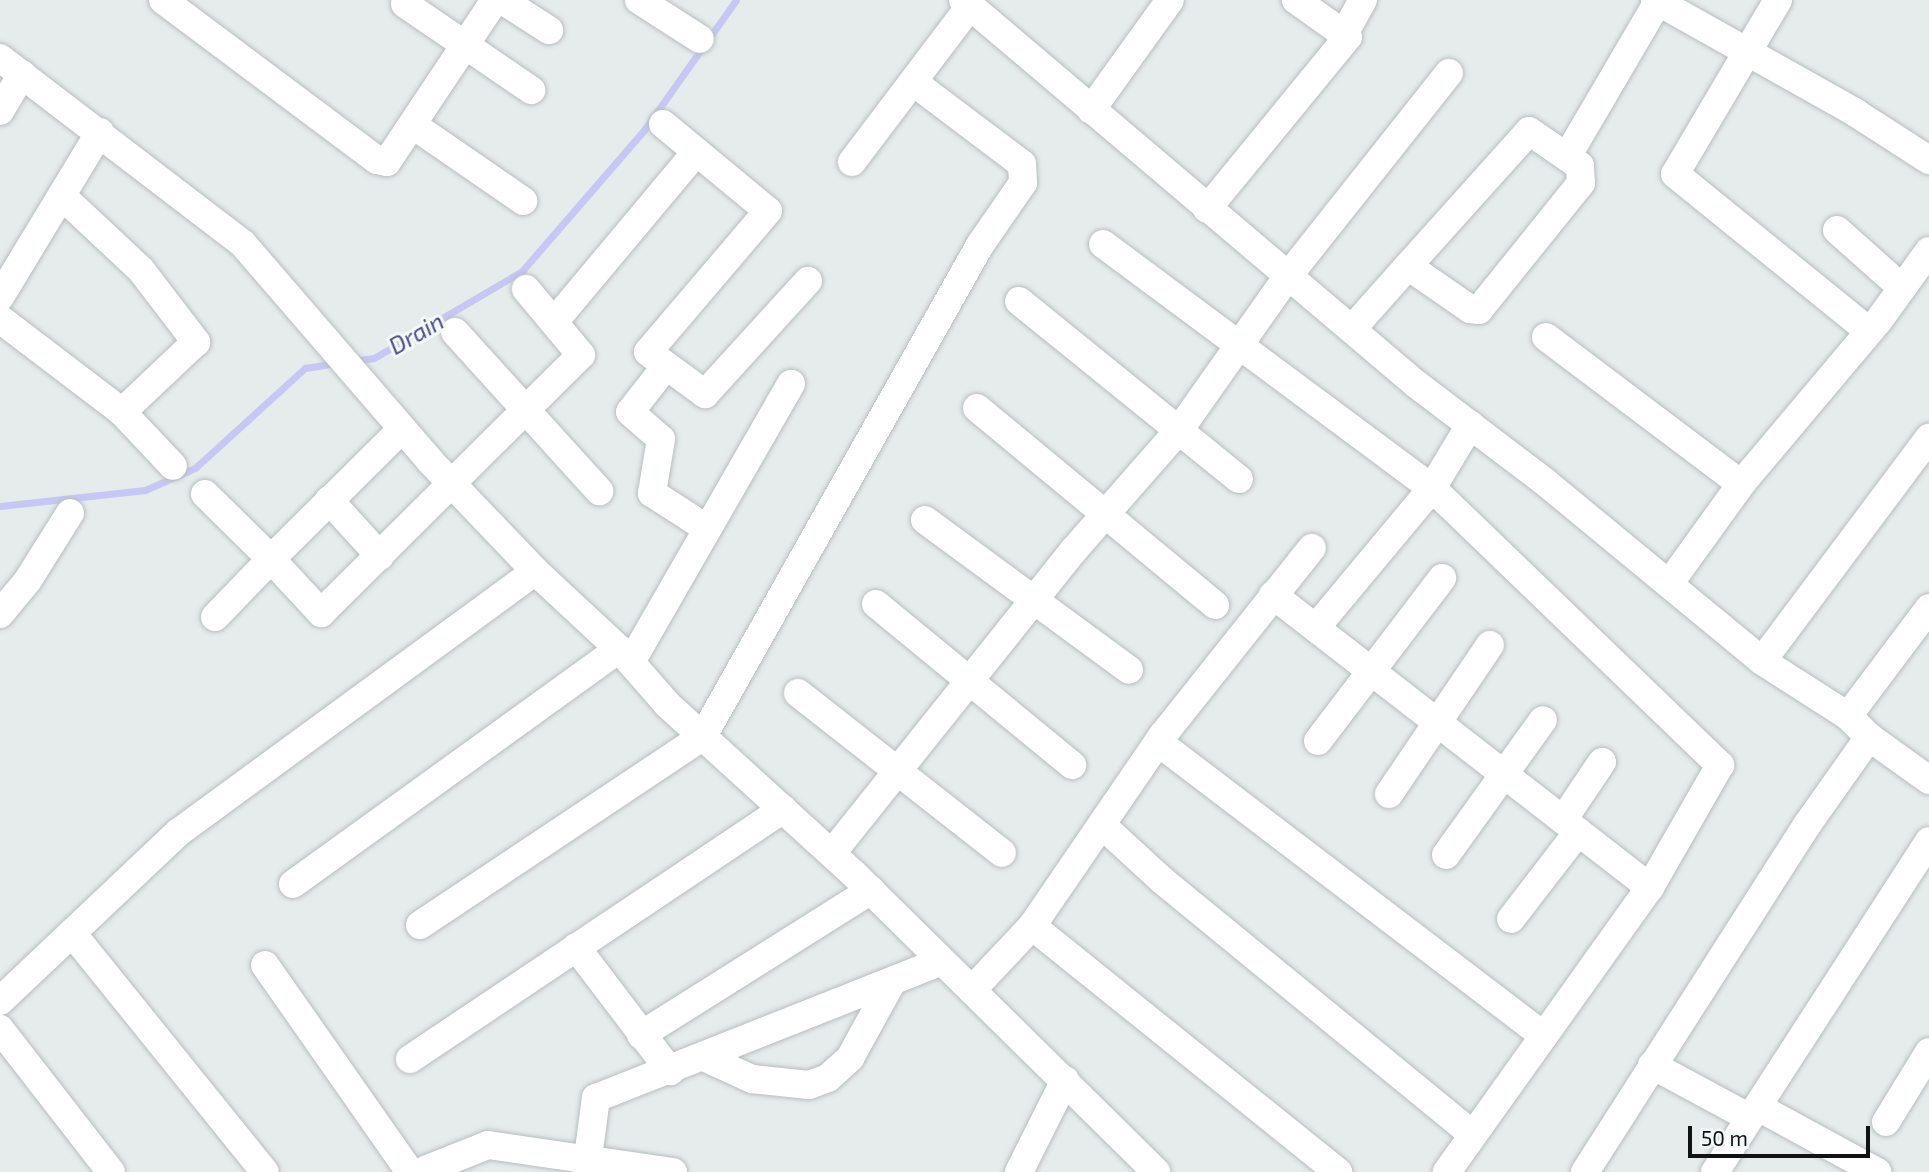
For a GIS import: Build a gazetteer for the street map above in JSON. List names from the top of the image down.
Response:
{
  "water": ["Drain"],
  "scale_bar": "50 m"
}
